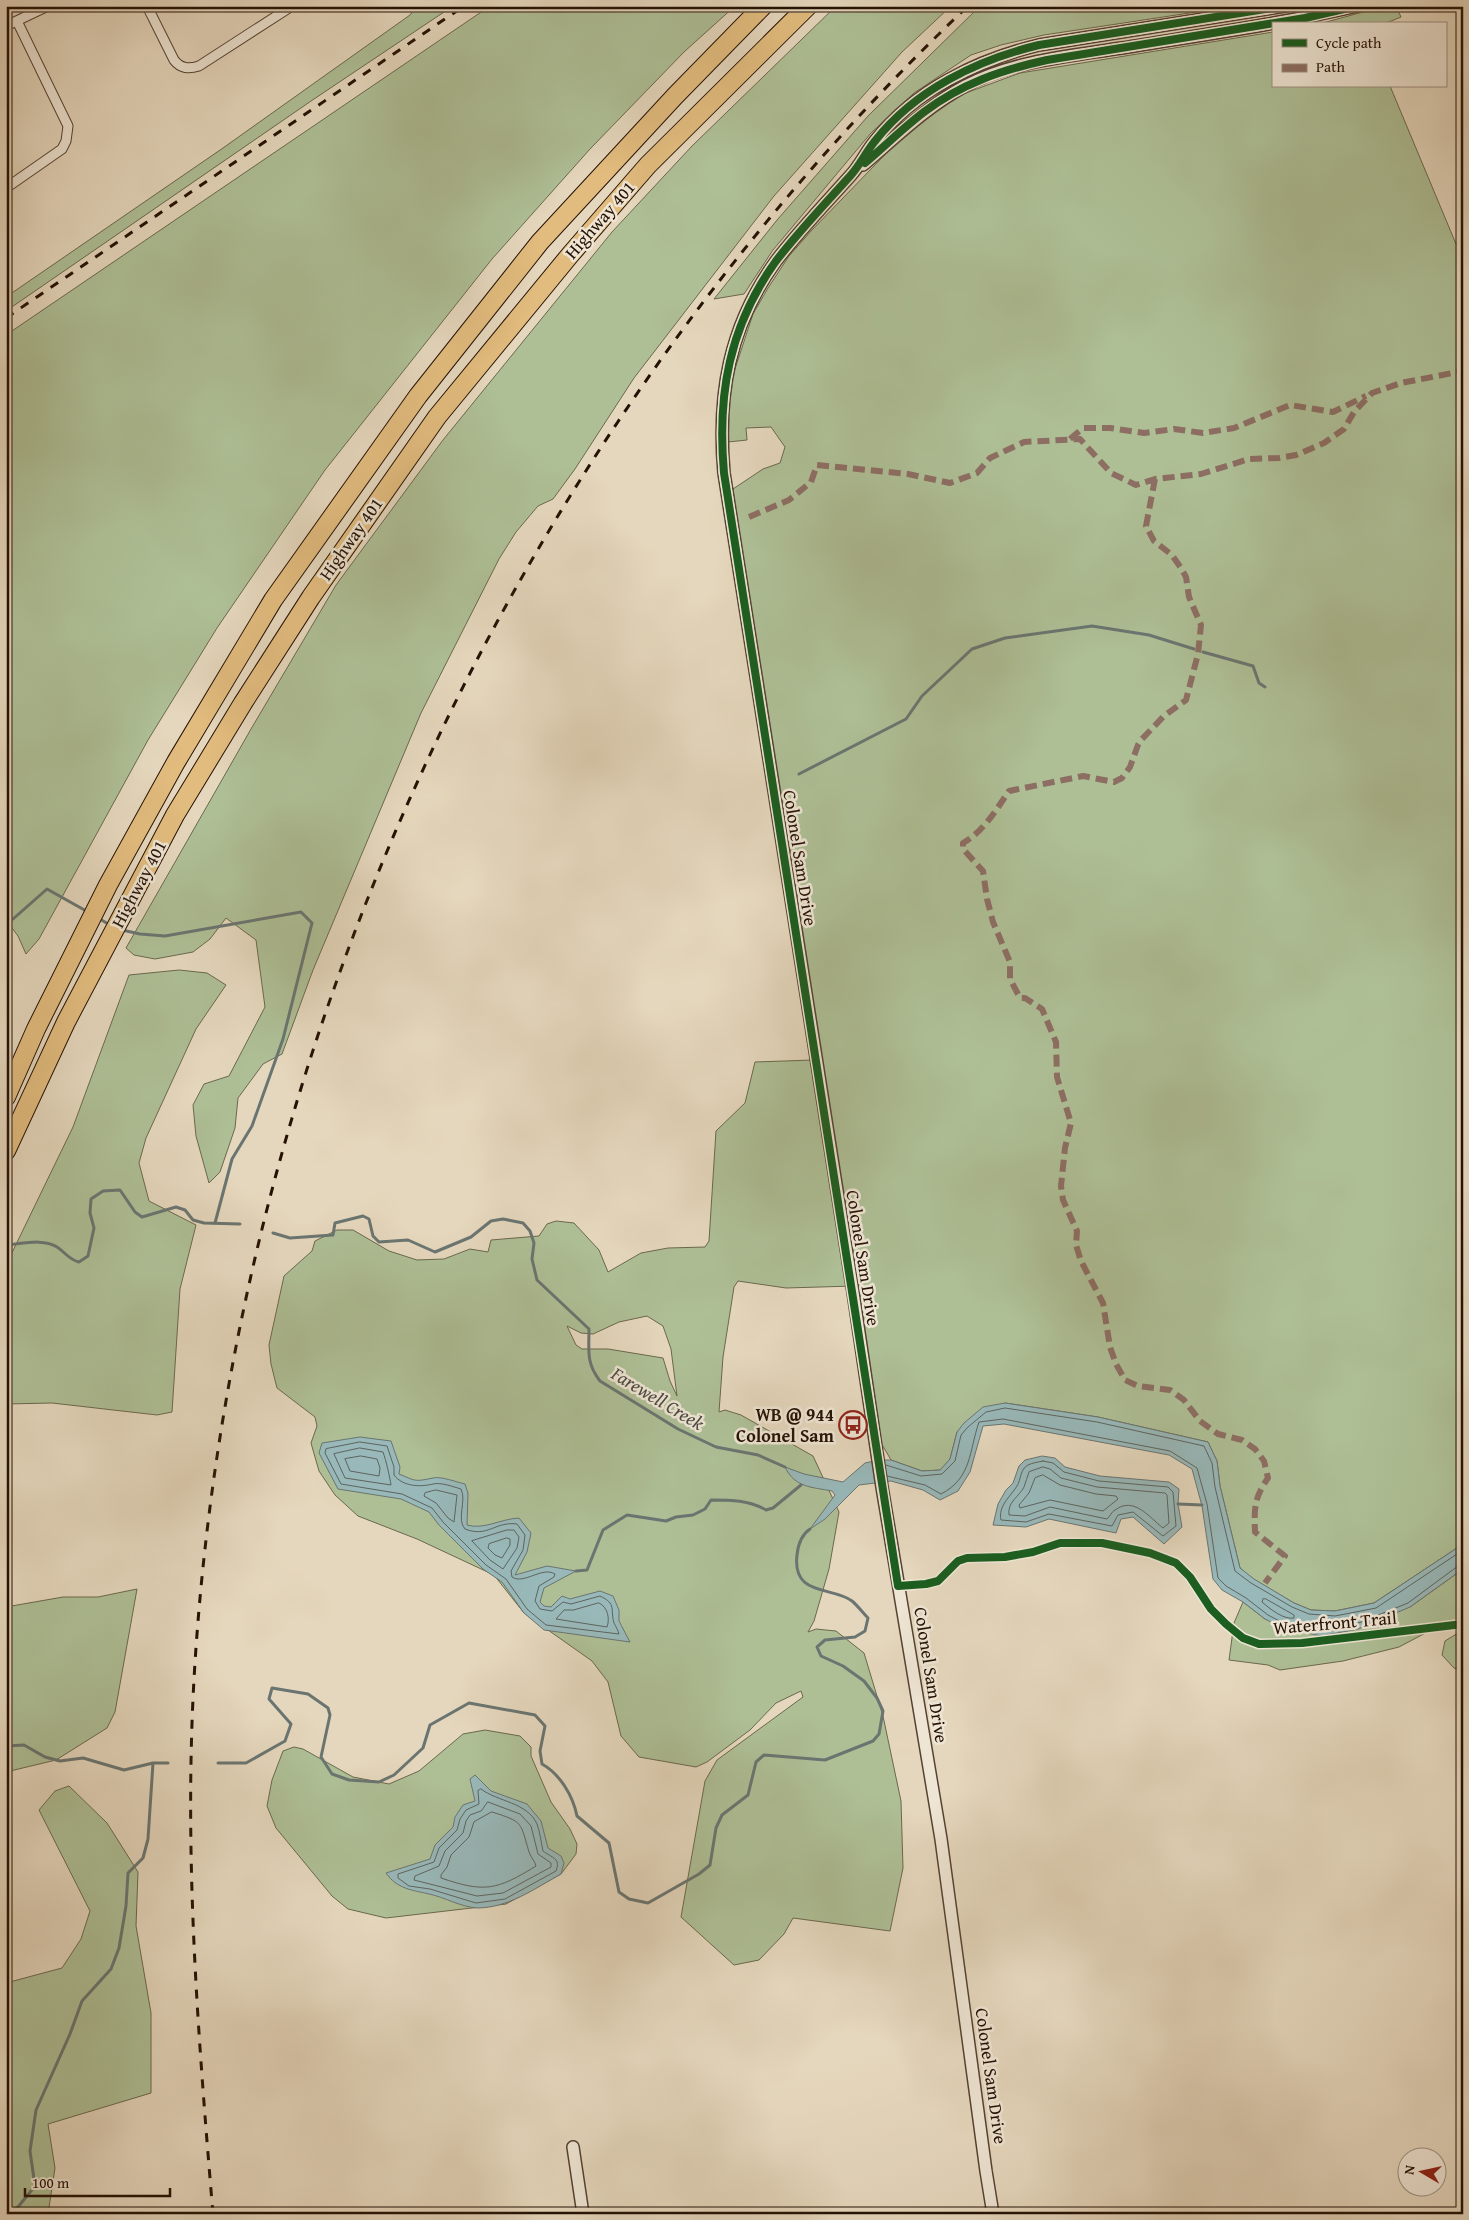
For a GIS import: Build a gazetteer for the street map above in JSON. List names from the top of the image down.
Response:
{
  "streets": {
    "highway": ["Highway 401"],
    "street": ["Colonel Sam Drive"],
    "cycle path": ["Waterfront Trail"]
  },
  "water": ["Farewell Creek"],
  "places": {
    "bus stop": ["WB @ 944 Colonel Sam"]
  },
  "legend": ["Cycle path", "Path"],
  "scale_bar": "100 m",
  "north": "left"
}
